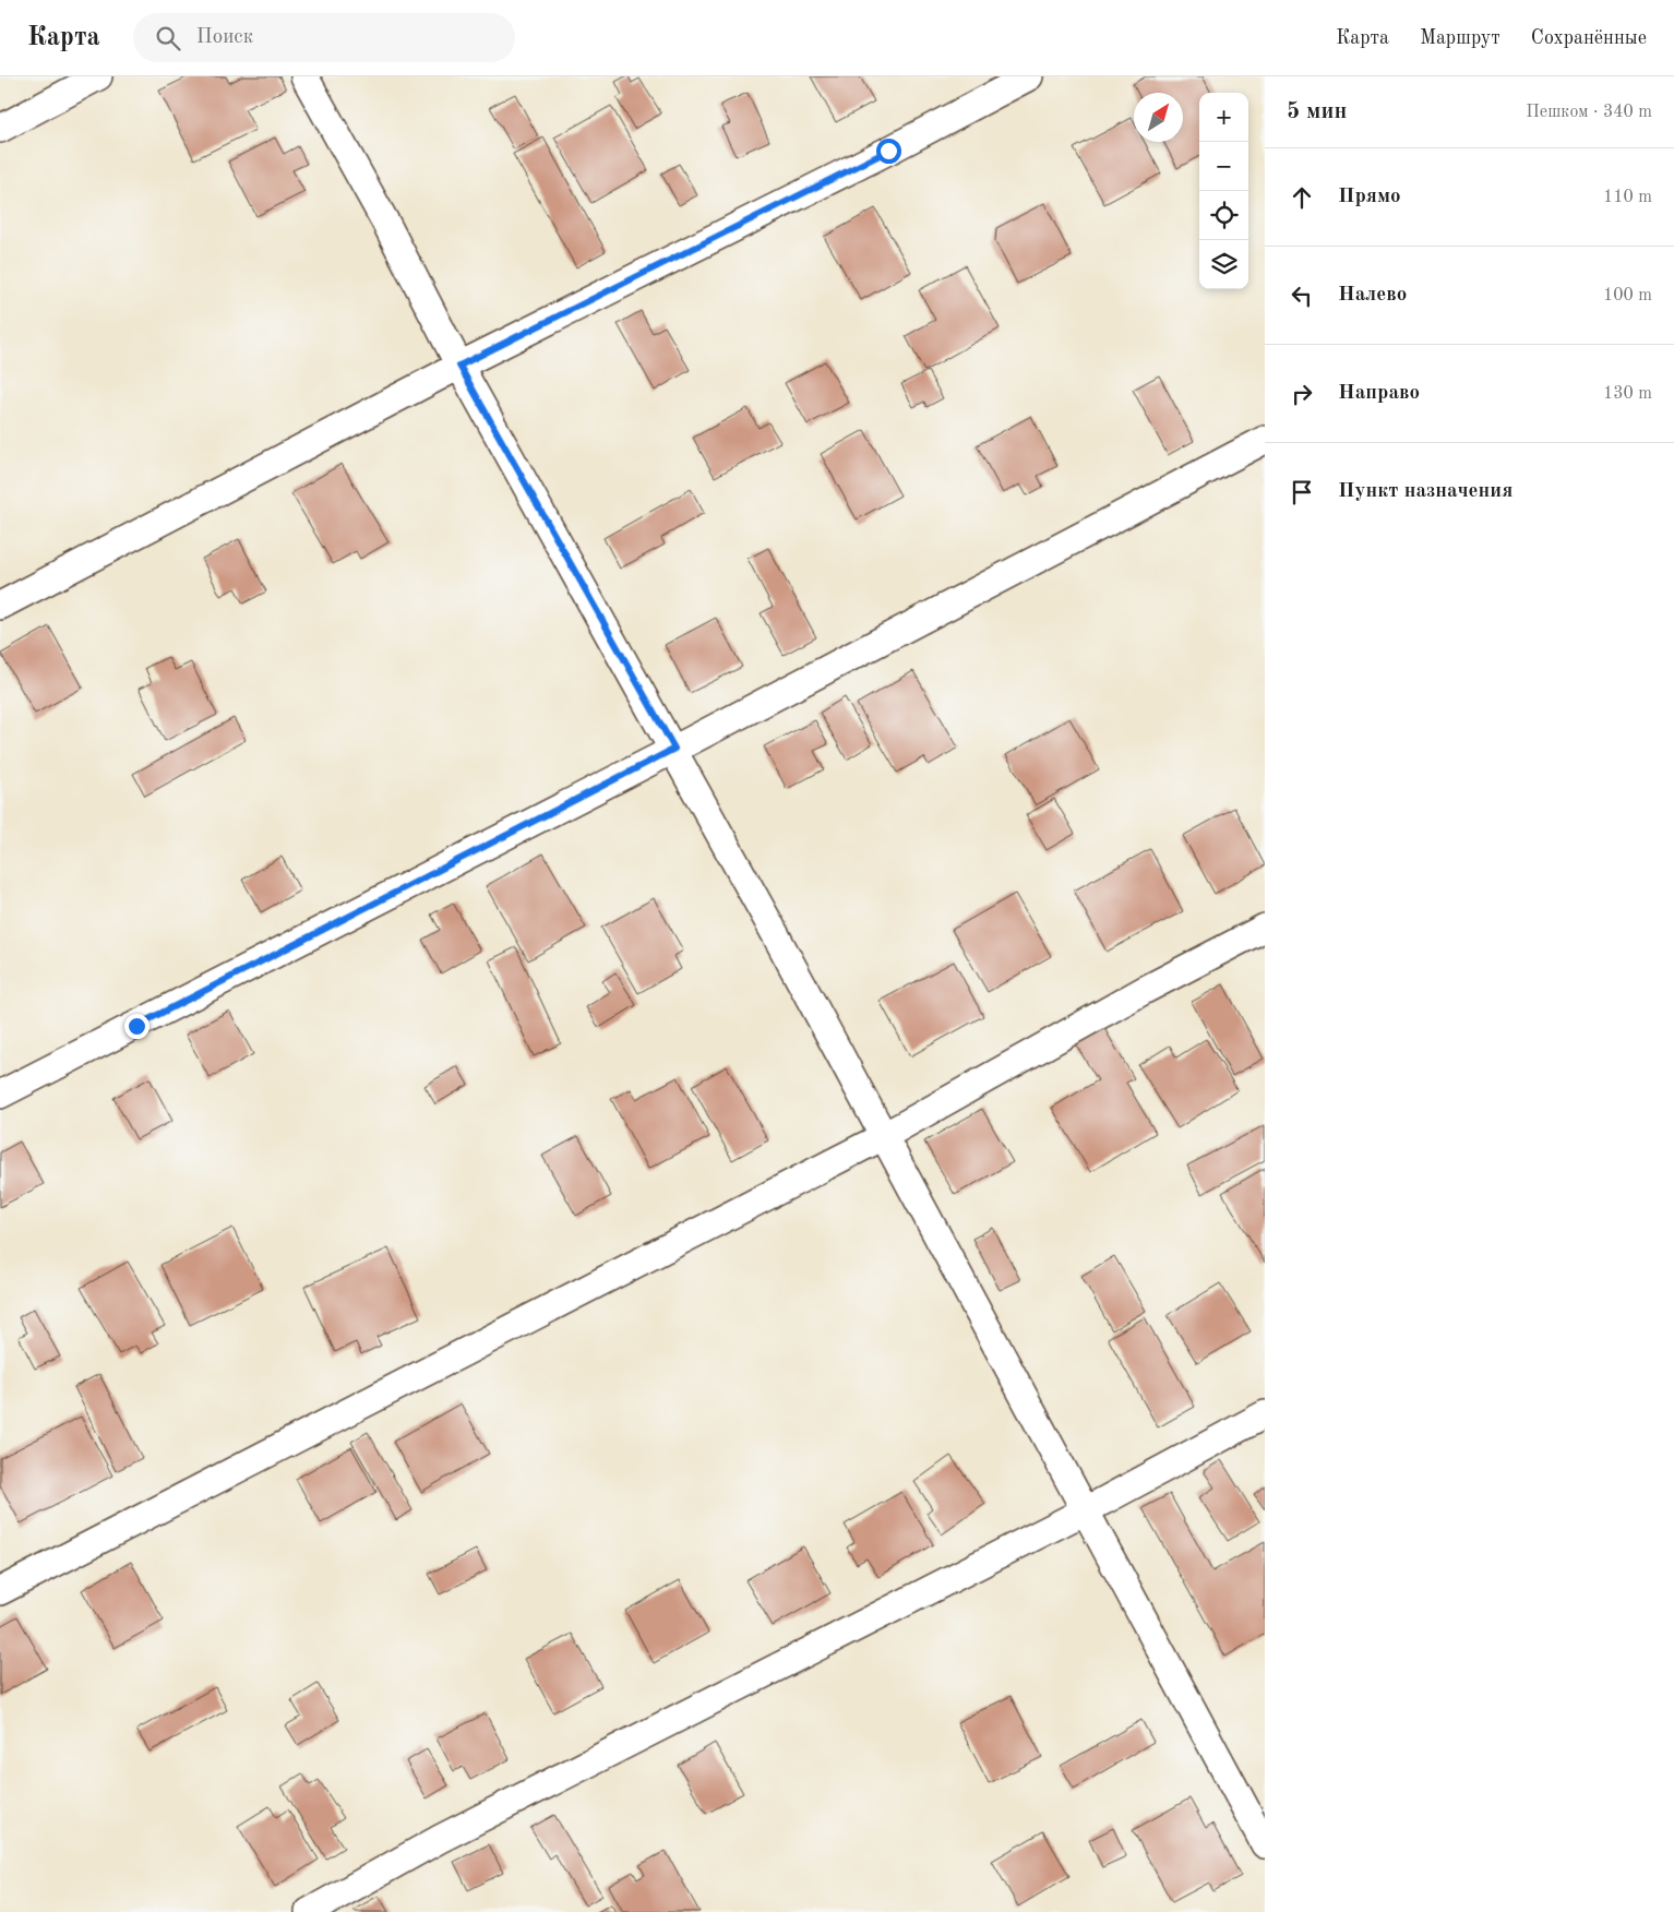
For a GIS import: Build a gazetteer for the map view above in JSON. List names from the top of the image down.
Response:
{
  "north": "top right",
  "page": {
    "header": "Карта",
    "search": "Поиск",
    "nav": ["Карта", "Маршрут", "Сохранённые"],
    "heading": ["5 мин", "Пешком · 340 m"],
    "map_buttons": ["+", "−"],
    "list": [
      ["Прямо", "110 m"],
      ["Налево", "100 m"],
      ["Направо", "130 m"],
      "Пункт назначения"
    ]
  }
}
